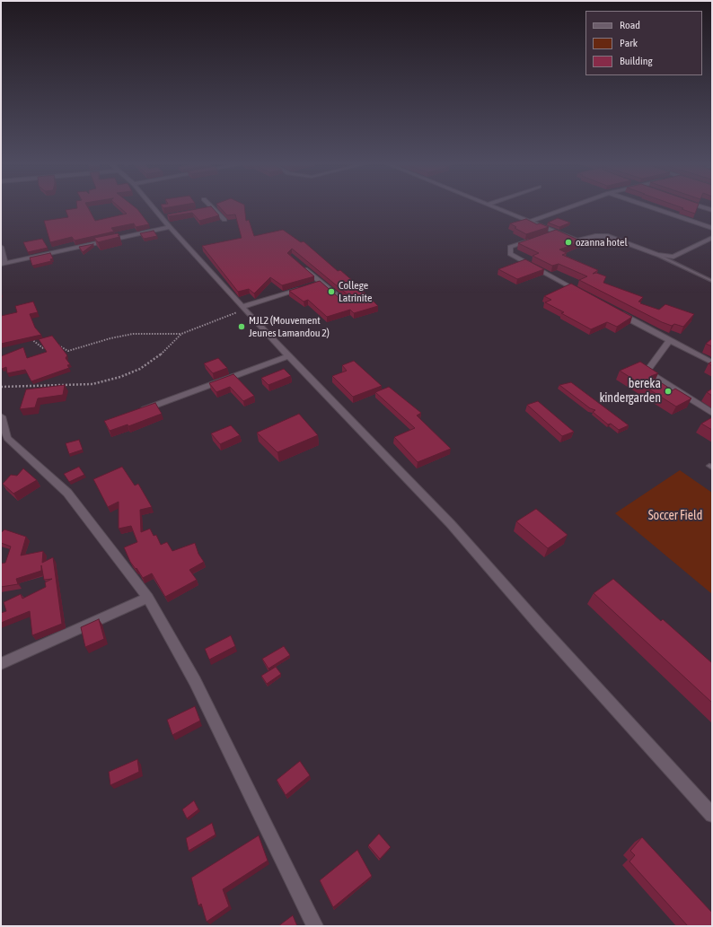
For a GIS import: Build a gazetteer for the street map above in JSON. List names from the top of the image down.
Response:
{
  "parks": ["Soccer Field"],
  "places": [
    "ozanna hotel",
    "College Latrinite",
    "MJL2 (Mouvement Jeunes Lamandou 2)",
    "bereka kindergarden"
  ],
  "legend": ["Road", "Park", "Building"]
}
